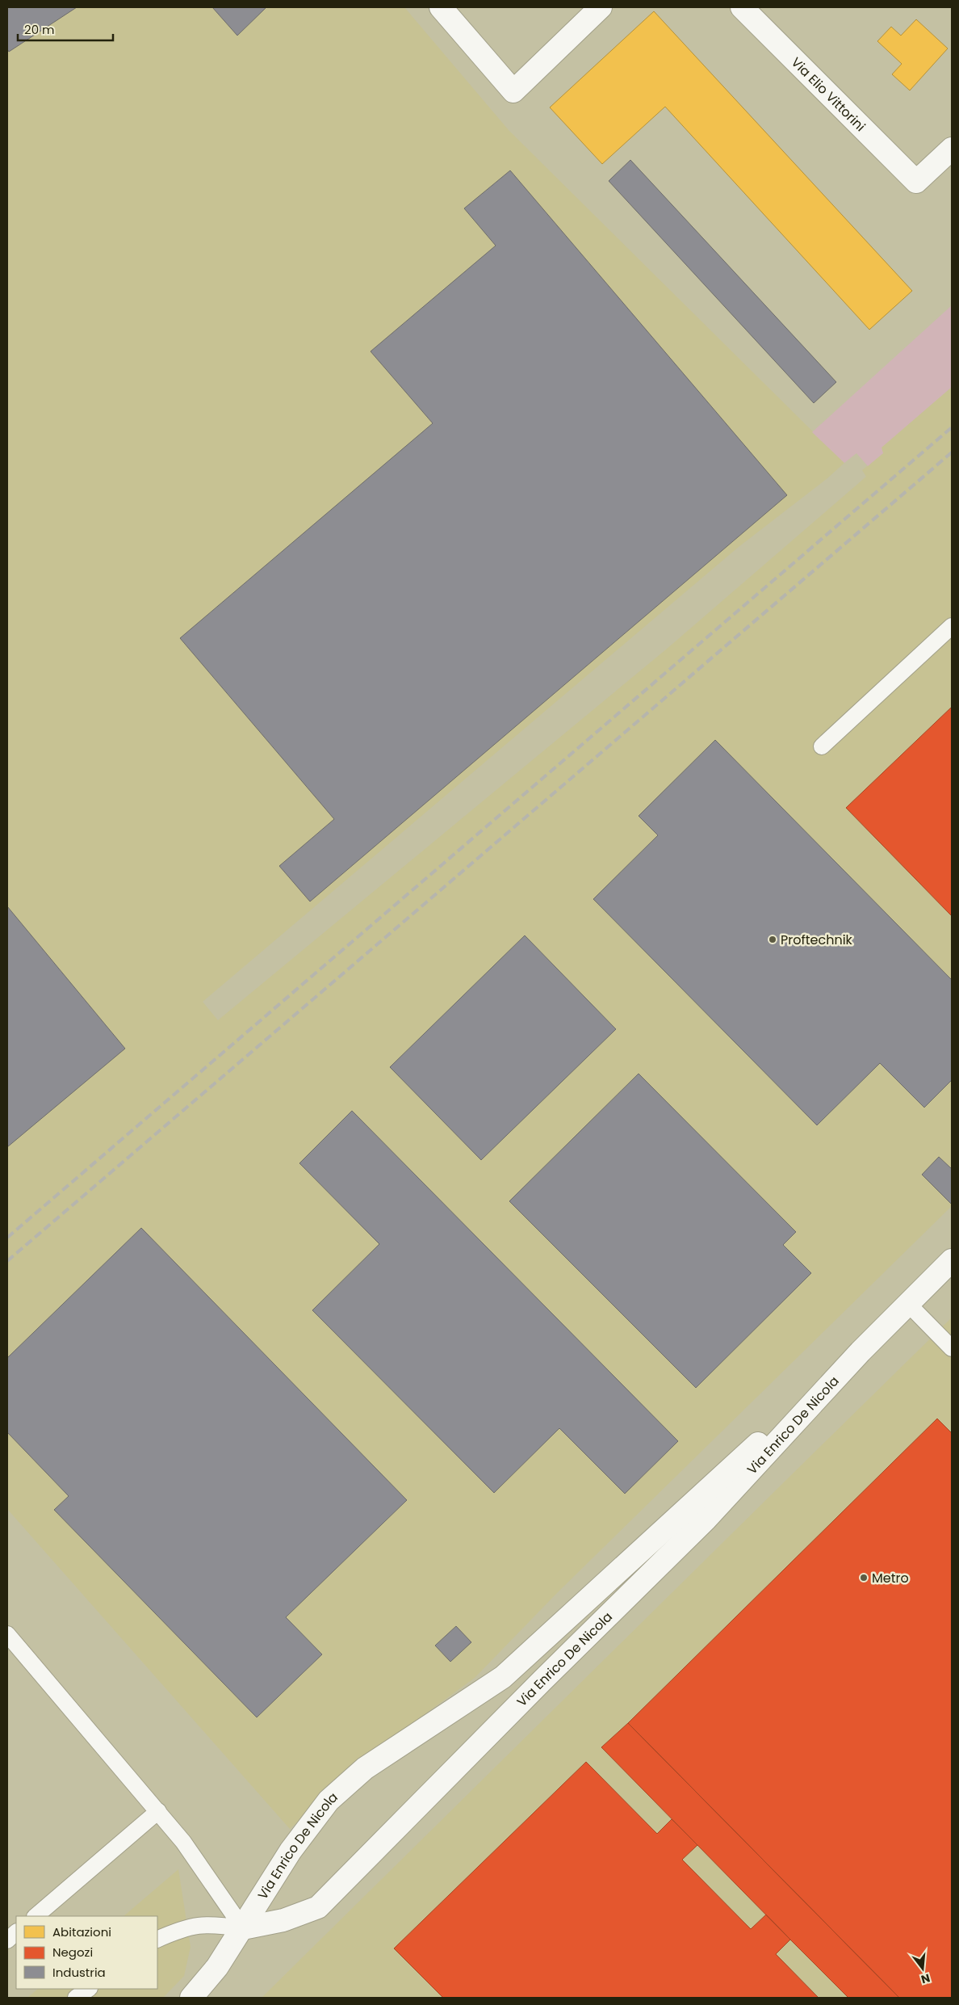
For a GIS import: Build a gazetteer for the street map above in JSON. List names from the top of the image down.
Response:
{
  "streets": {
    "street": ["Via Elio Vittorini", "Via Enrico De Nicola"]
  },
  "places": ["Proftechnik", "Metro"],
  "legend": ["Abitazioni", "Negozi", "Industria"],
  "scale_bar": "20 m",
  "north": "bottom"
}
